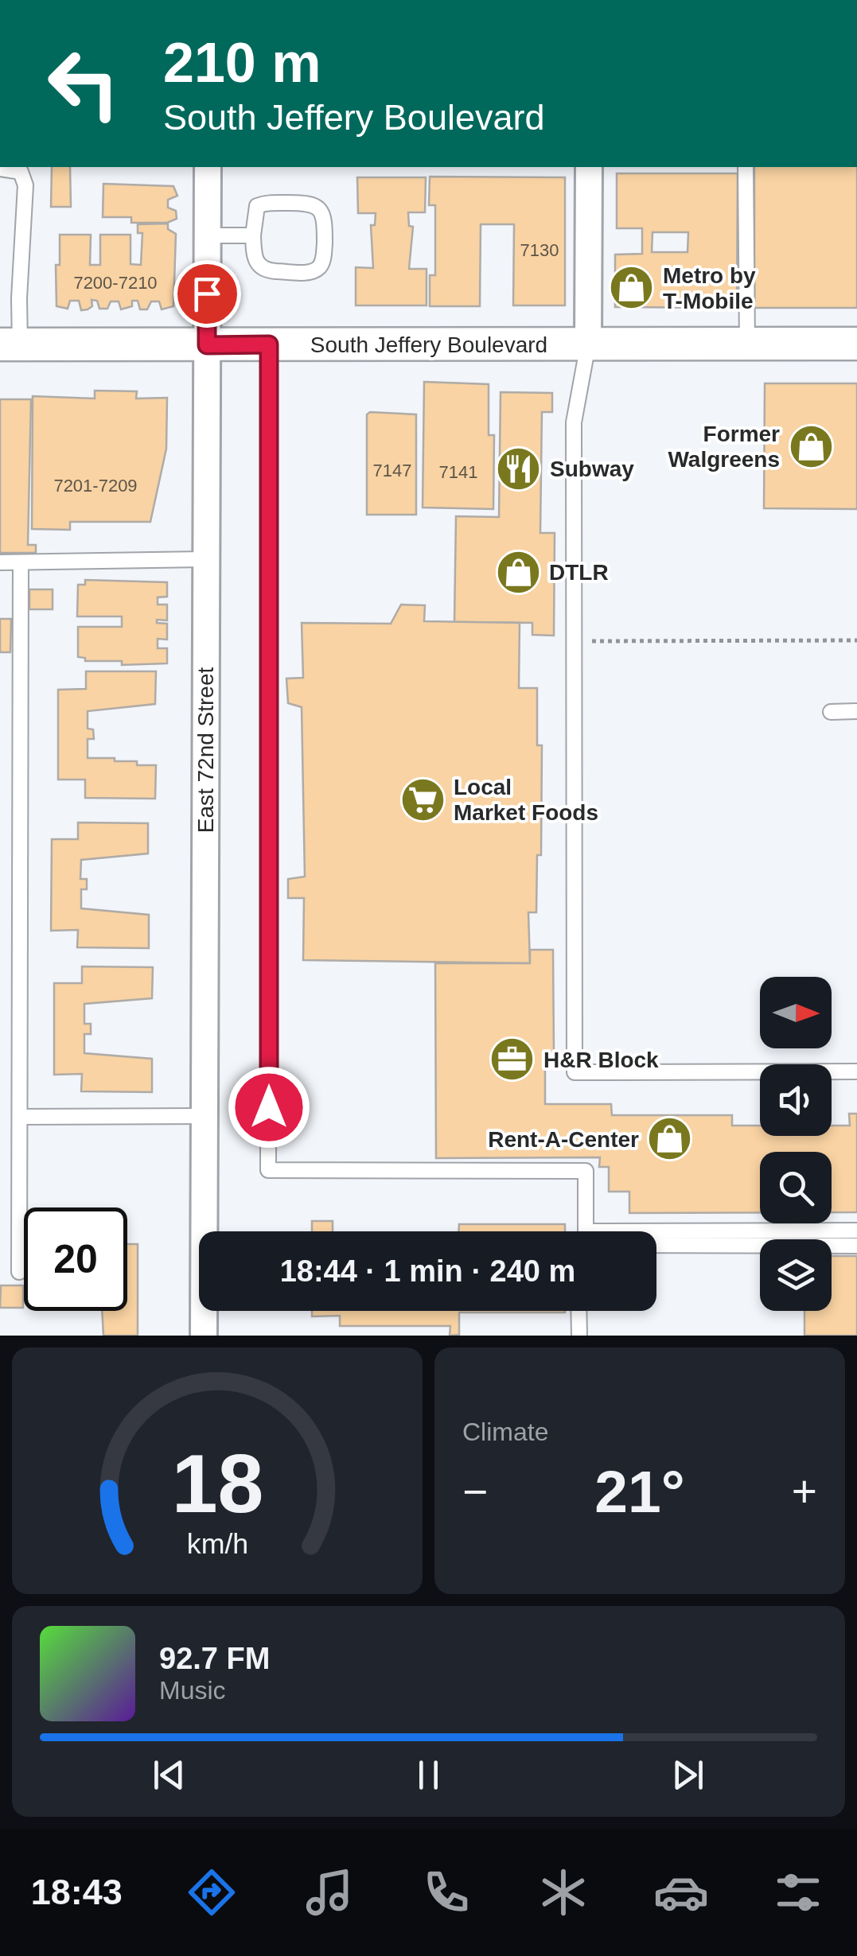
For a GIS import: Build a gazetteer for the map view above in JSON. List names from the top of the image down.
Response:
{
  "streets": {
    "street": ["South Jeffery Boulevard", "East 72nd Street"]
  },
  "crossings": [
    ["South Jeffery Boulevard", "East 72nd Street"]
  ],
  "places": {
    "shop": [
      "Metro by T-Mobile",
      "Former Walgreens",
      "DTLR",
      "Rent-A-Center"
    ],
    "restaurant": ["Subway"],
    "supermarket": ["Local Market Foods"],
    "office": ["H&R Block"]
  },
  "house_numbers": [
    "7130",
    "7200-7210",
    "7147",
    "7141",
    "7201-7209"
  ],
  "north": "right",
  "page": {
    "turn": ["210 m", "South Jeffery Boulevard"],
    "limit": "20",
    "trip": "18:44 · 1 min · 240 m",
    "tile": "Climate",
    "heat": ["−", "21°", "+"],
    "song": ["92.7 FM", "Music"],
    "tabs": "18:43",
    "gauge": ["18", "km/h"]
  }
}
